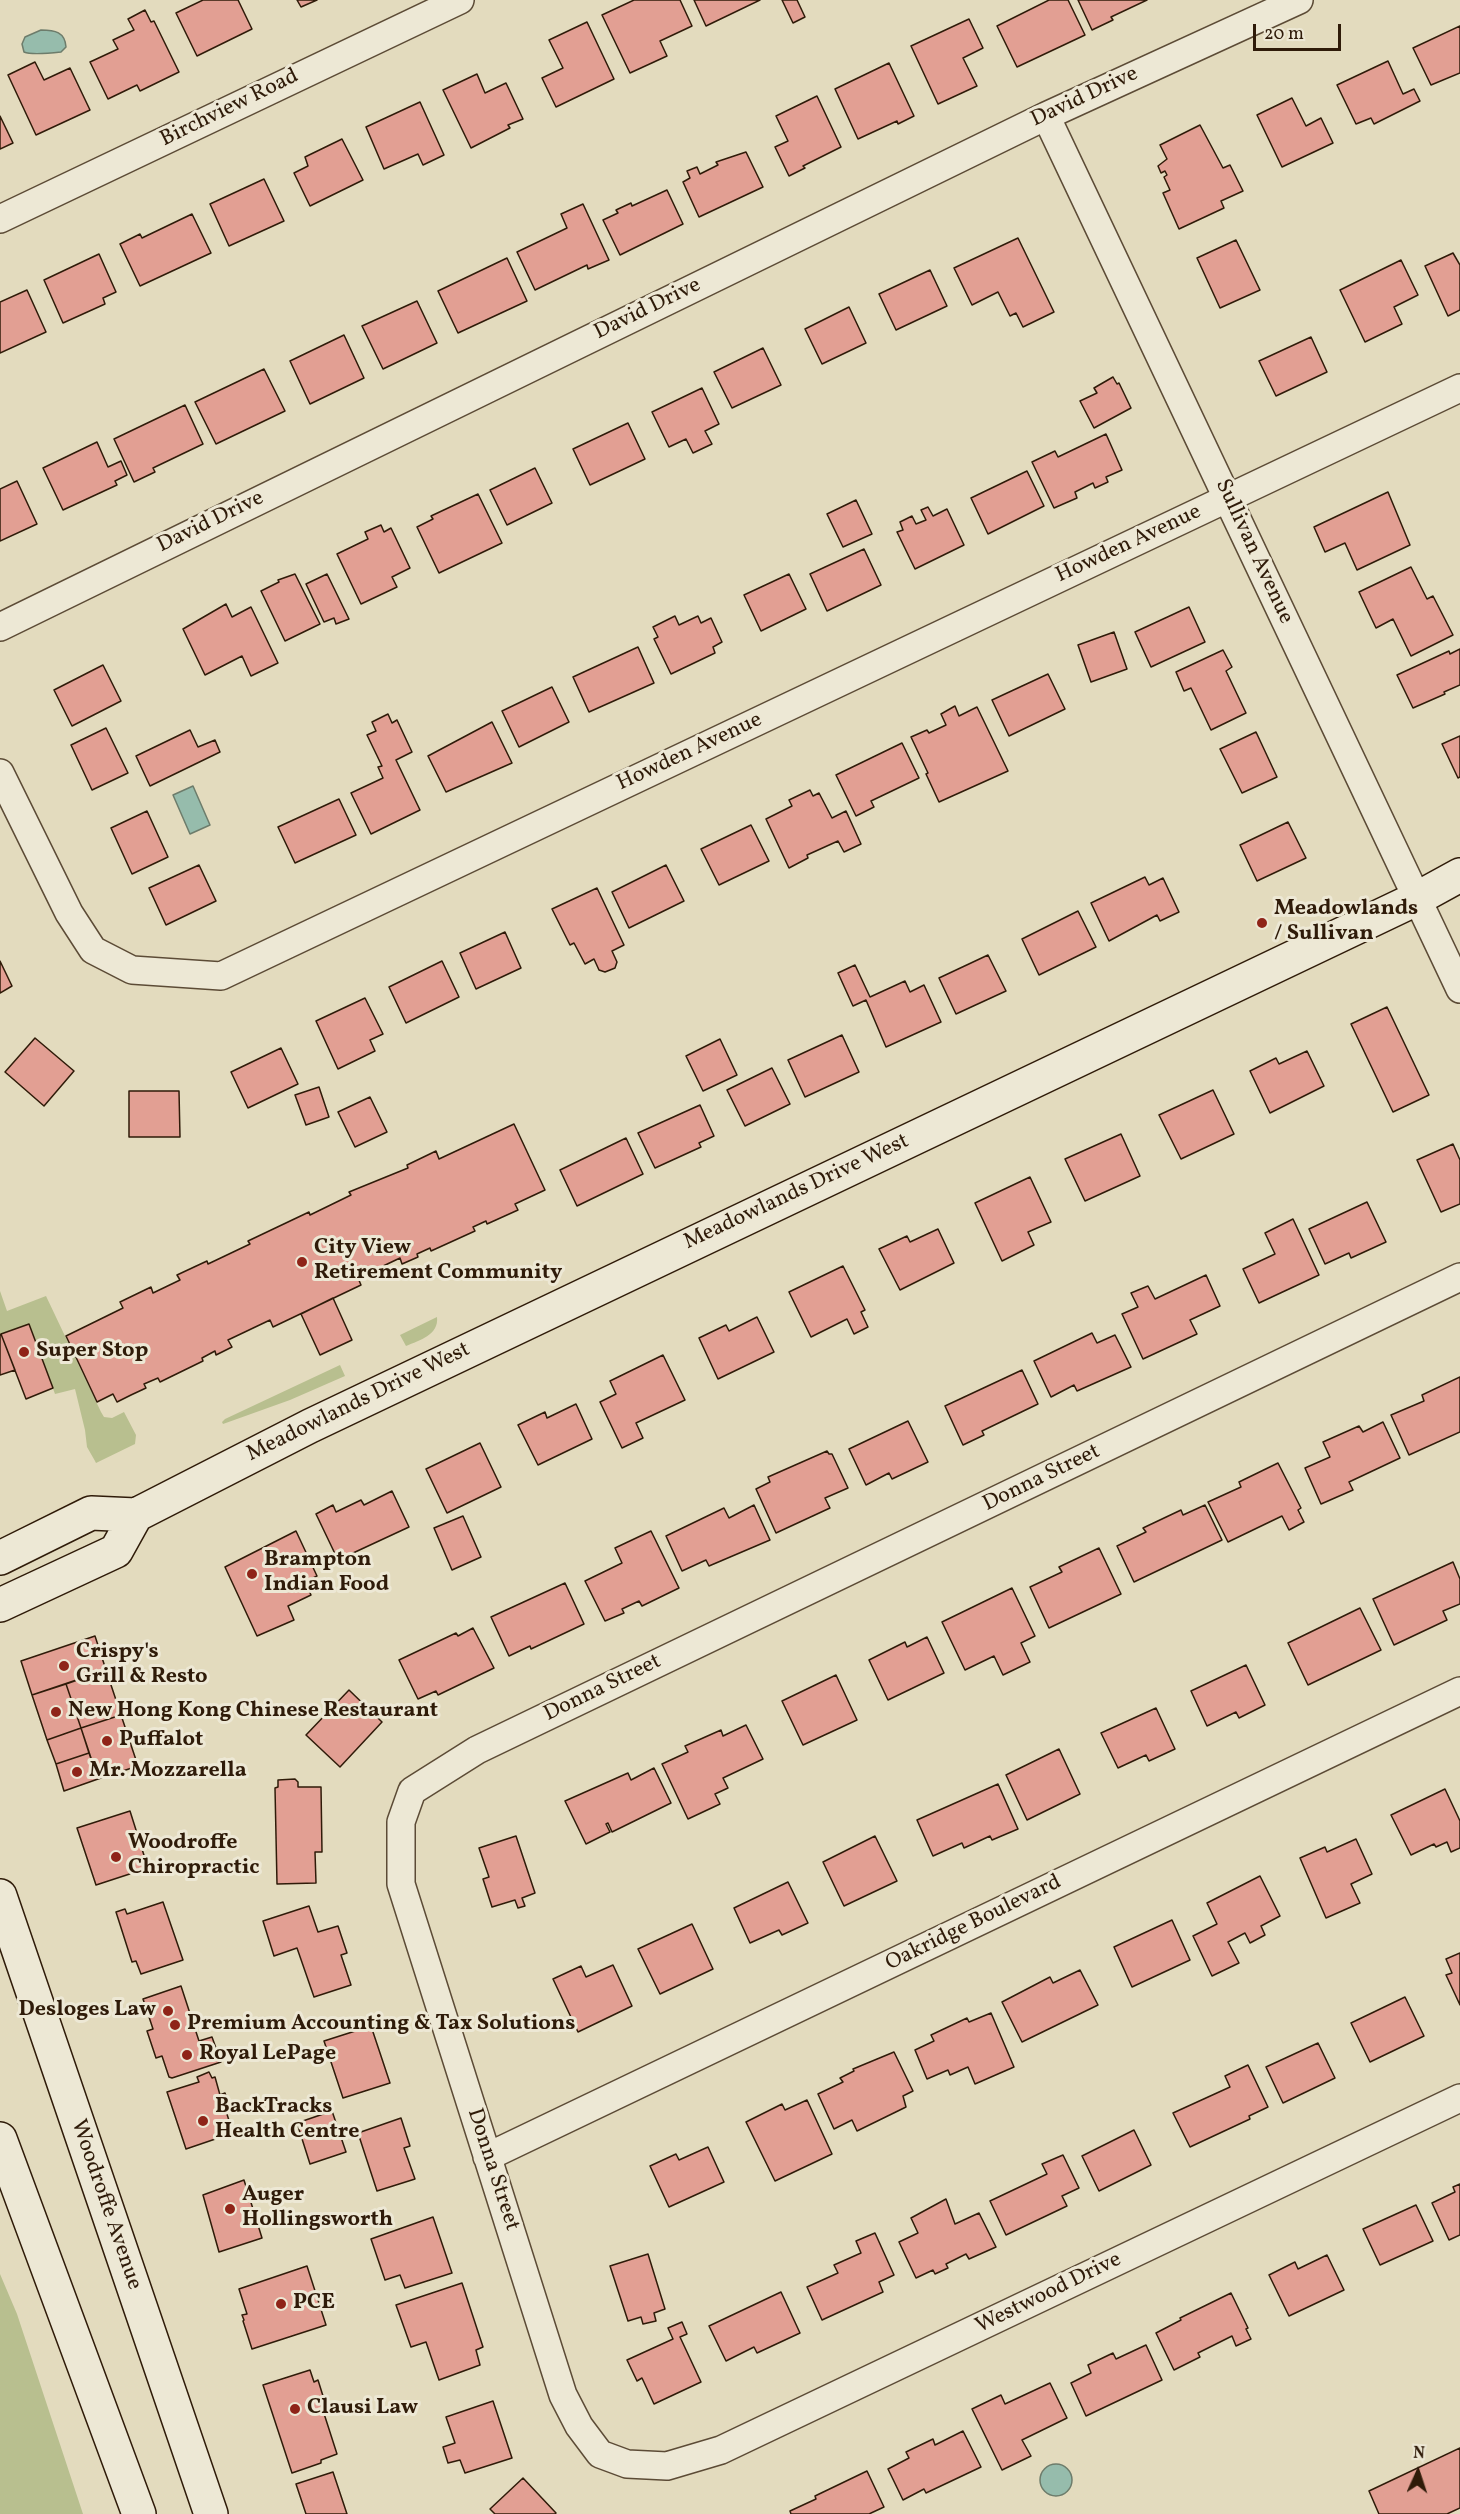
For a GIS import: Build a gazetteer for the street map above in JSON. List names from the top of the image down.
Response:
{
  "streets": {
    "main road": ["Meadowlands Drive West", "Woodroffe Avenue"],
    "street": [
      "David Drive",
      "Birchview Road",
      "Howden Avenue",
      "Sullivan Avenue",
      "Donna Street",
      "Oakridge Boulevard",
      "Westwood Drive"
    ]
  },
  "crossings": [
    ["David Drive", "Sullivan Avenue"],
    ["Howden Avenue", "Sullivan Avenue"],
    ["Sullivan Avenue", "Meadowlands Drive West"],
    ["Donna Street", "Oakridge Boulevard"],
    ["Donna Street", "Westwood Drive"]
  ],
  "places": [
    "Meadowlands / Sullivan",
    "City View Retirement Community",
    "Super Stop",
    "Brampton Indian Food",
    "Crispy's Grill & Resto",
    "New Hong Kong Chinese Restaurant",
    "Puffalot",
    "Mr. Mozzarella",
    "Woodroffe Chiropractic",
    "Desloges Law",
    "Premium Accounting & Tax Solutions",
    "Royal LePage",
    "BackTracks Health Centre",
    "Auger Hollingsworth",
    "PCE",
    "Clausi Law"
  ],
  "scale_bar": "20 m",
  "north": "top"
}
